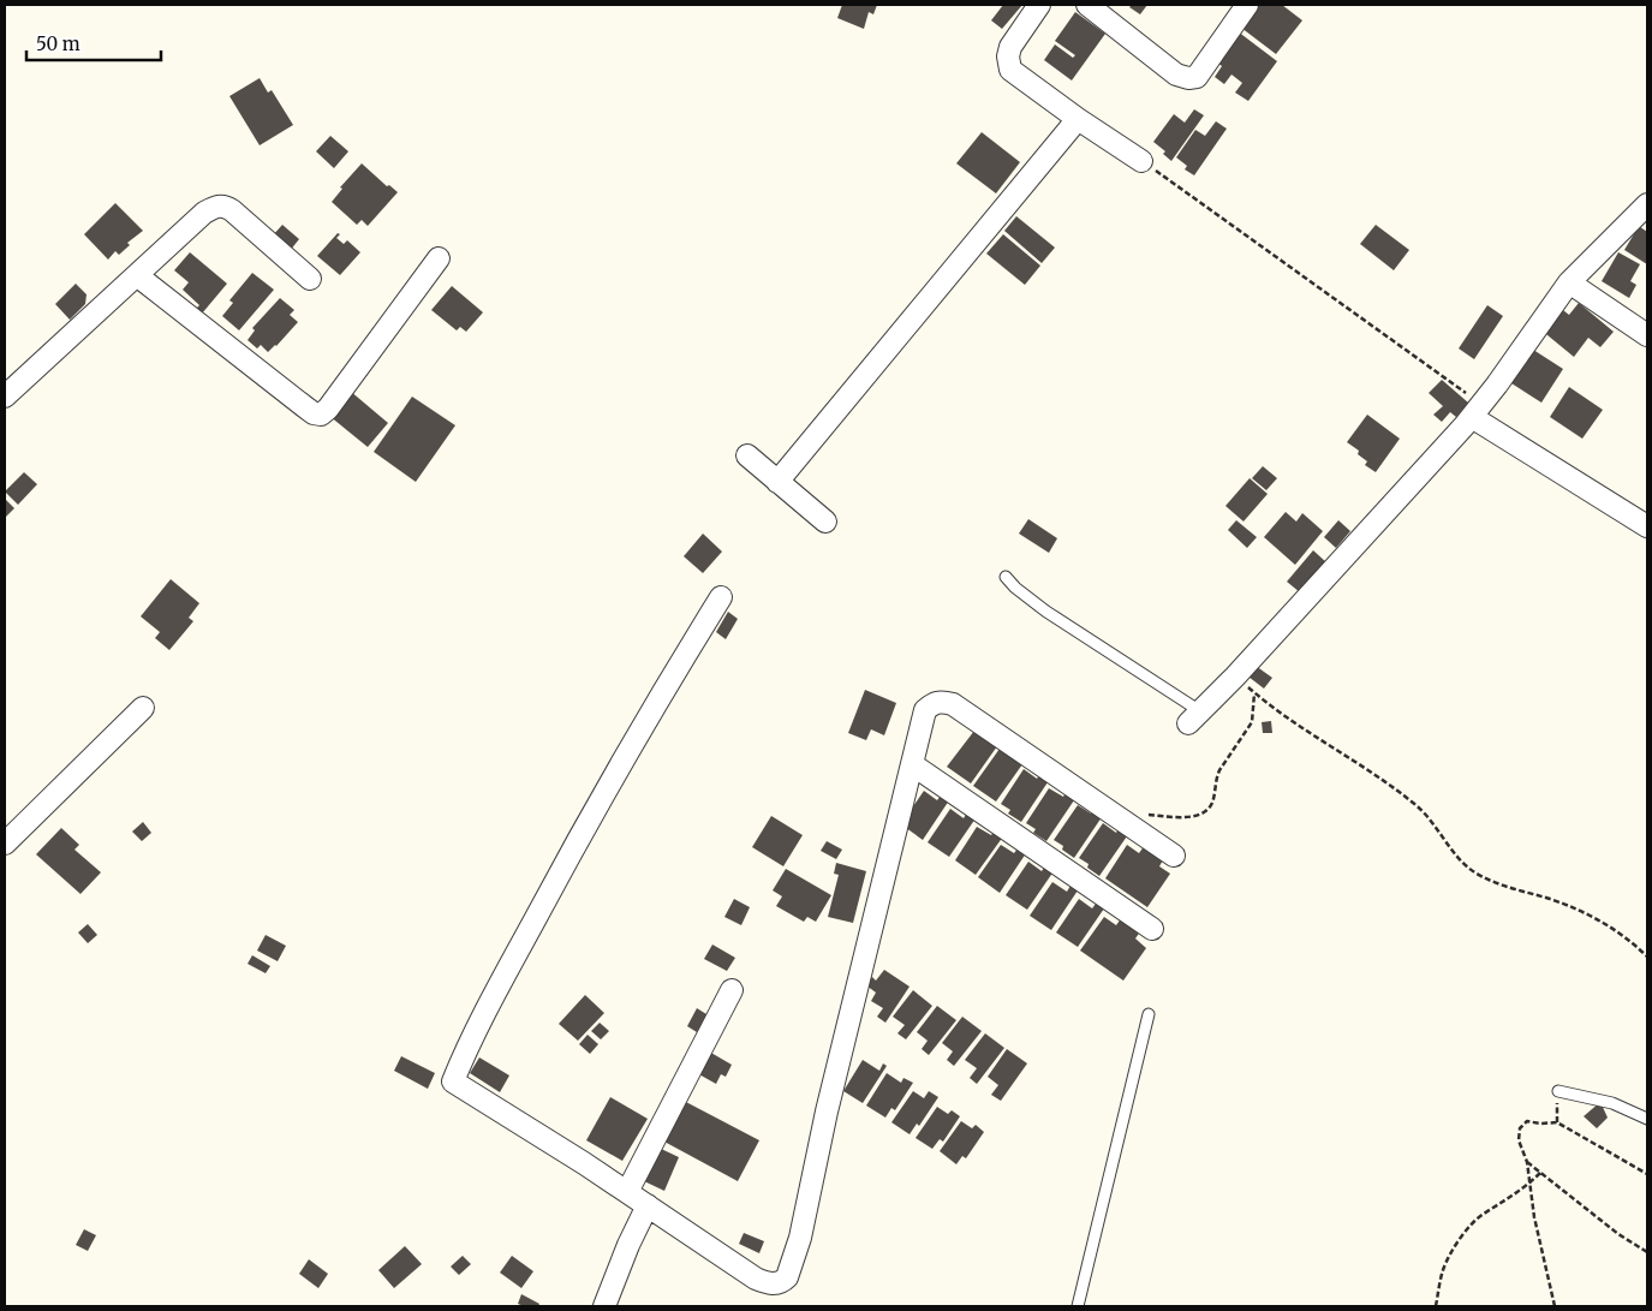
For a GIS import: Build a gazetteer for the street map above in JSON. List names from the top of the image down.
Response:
{
  "scale_bar": "50 m"
}
